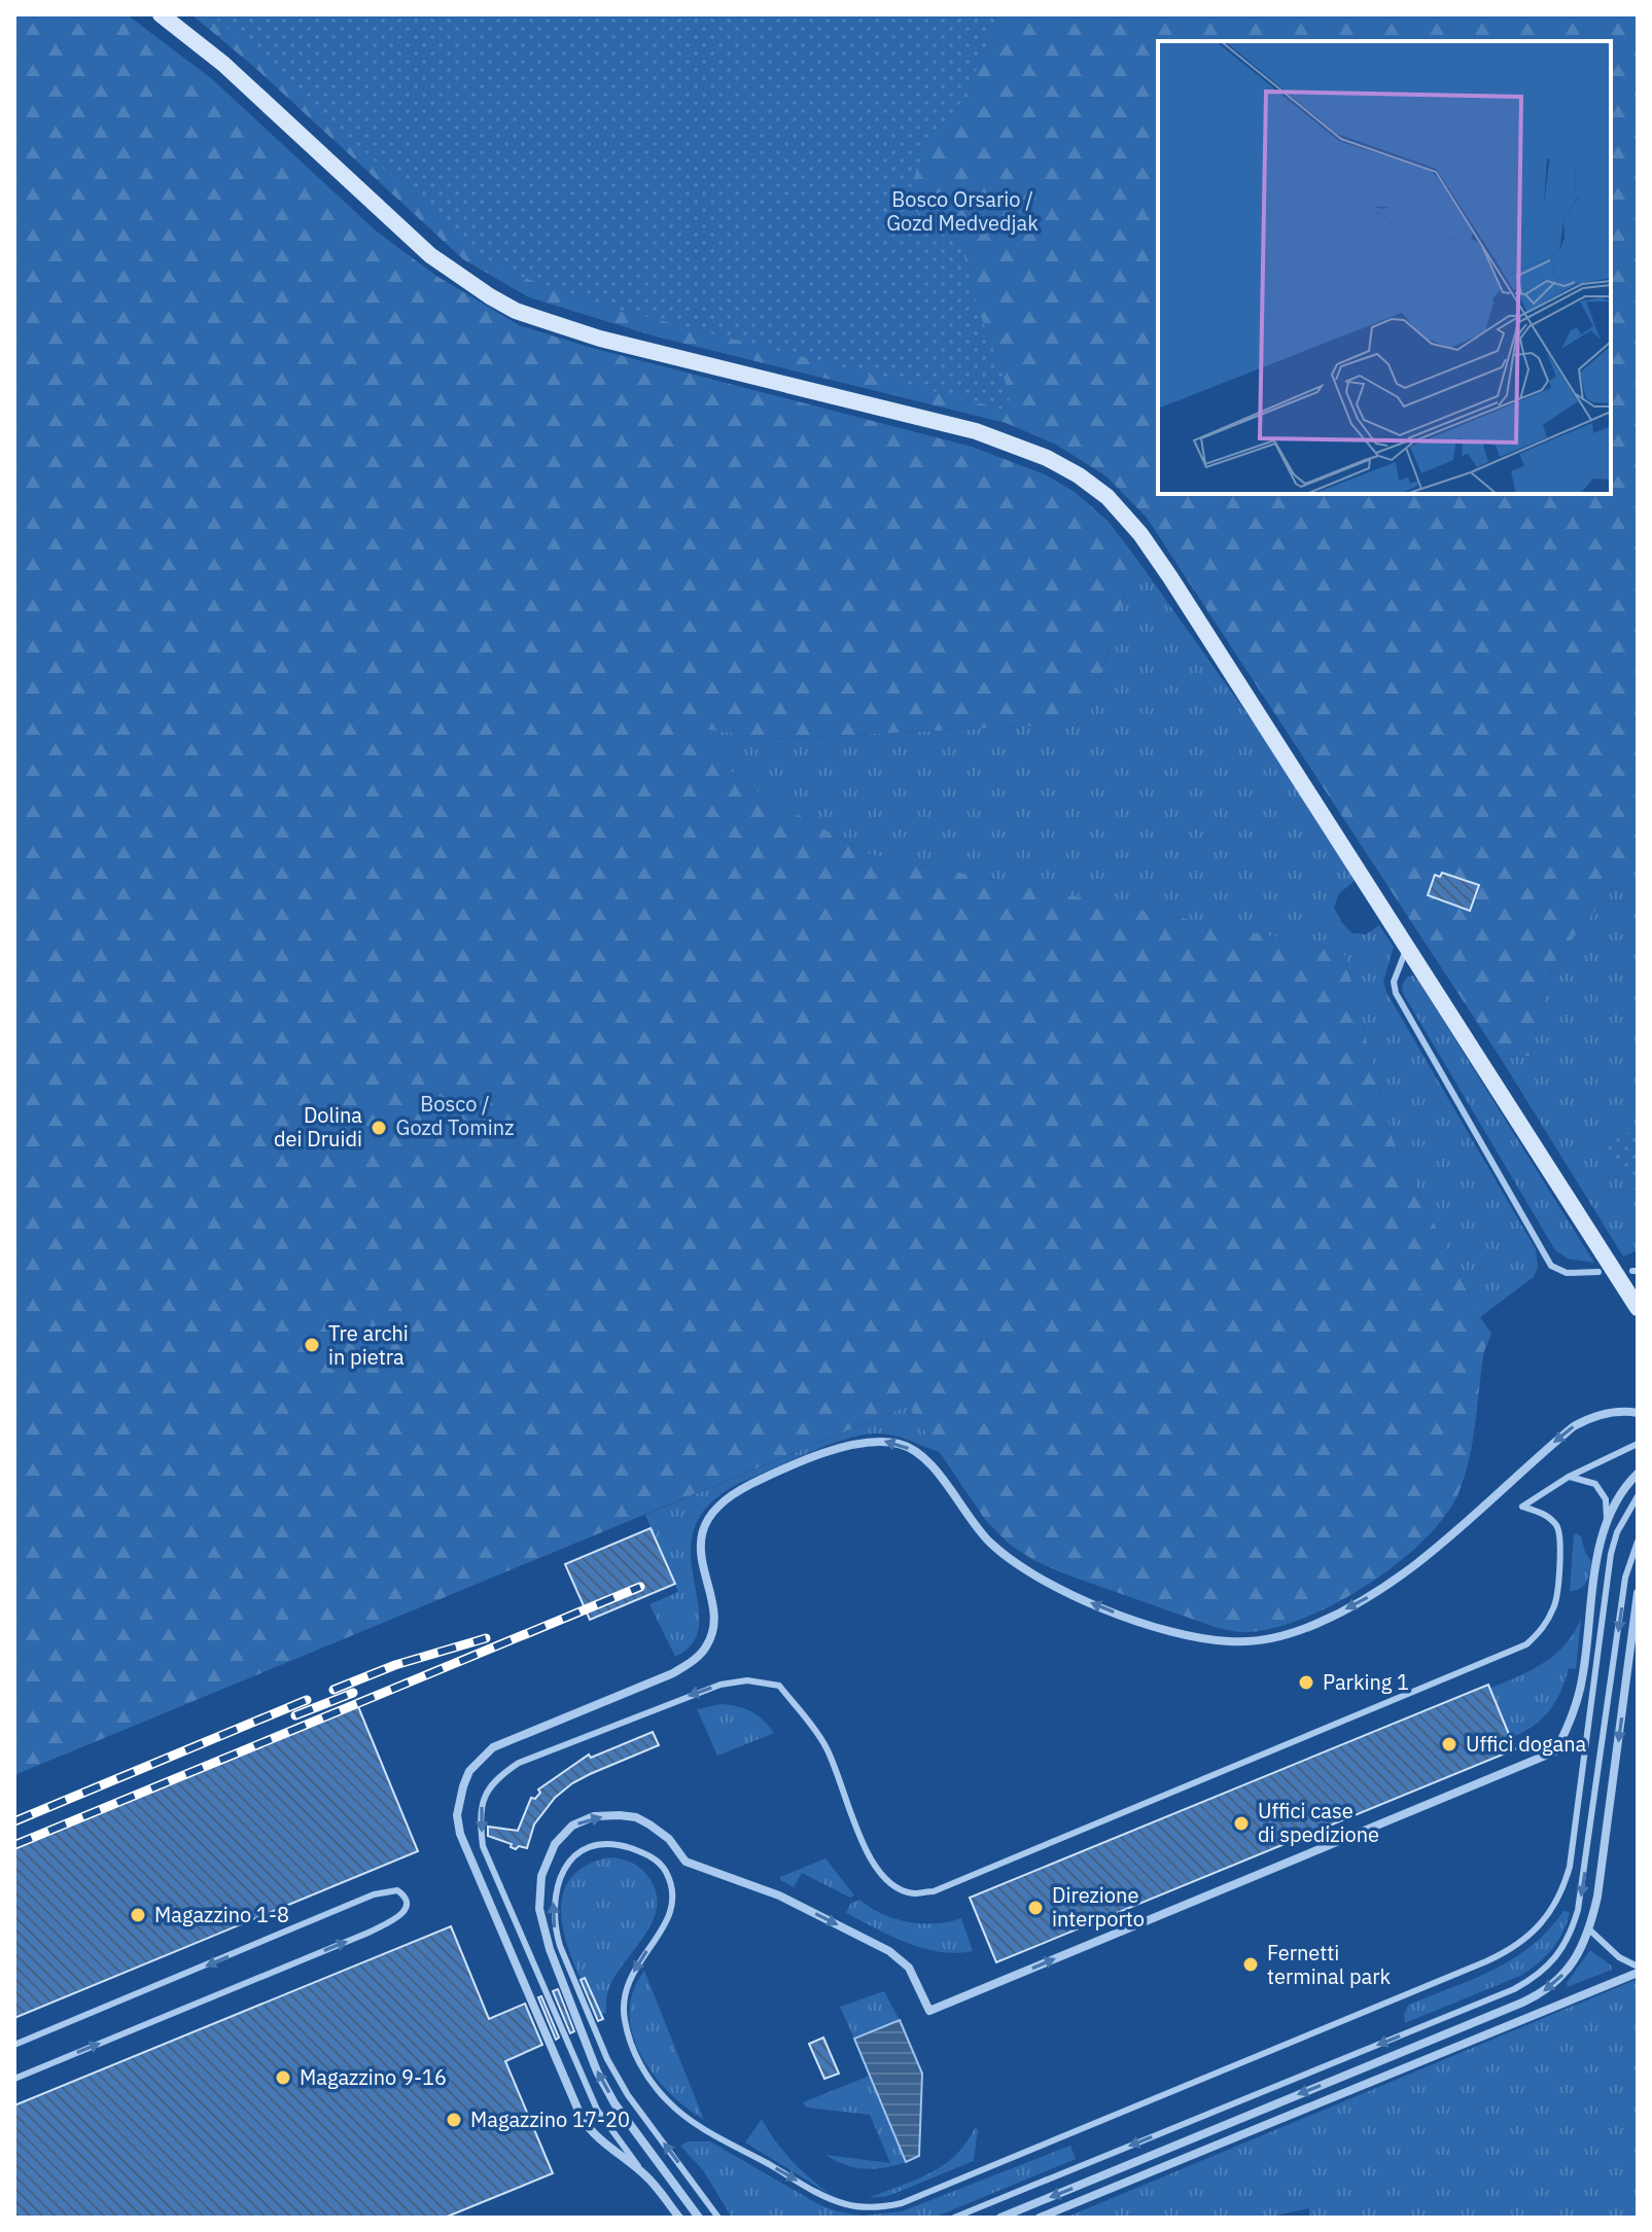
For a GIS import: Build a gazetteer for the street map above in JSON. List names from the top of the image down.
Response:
{
  "parks": ["Bosco Orsario / Gozd Medvedjak", "Bosco / Gozd Tominz"],
  "places": [
    "Dolina dei Druidi",
    "Tre archi in pietra",
    "Parking 1",
    "Uffici dogana",
    "Uffici case di spedizione",
    "Direzione interporto",
    "Magazzino 1-8",
    "Fernetti terminal park",
    "Magazzino 9-16",
    "Magazzino 17-20"
  ]
}
